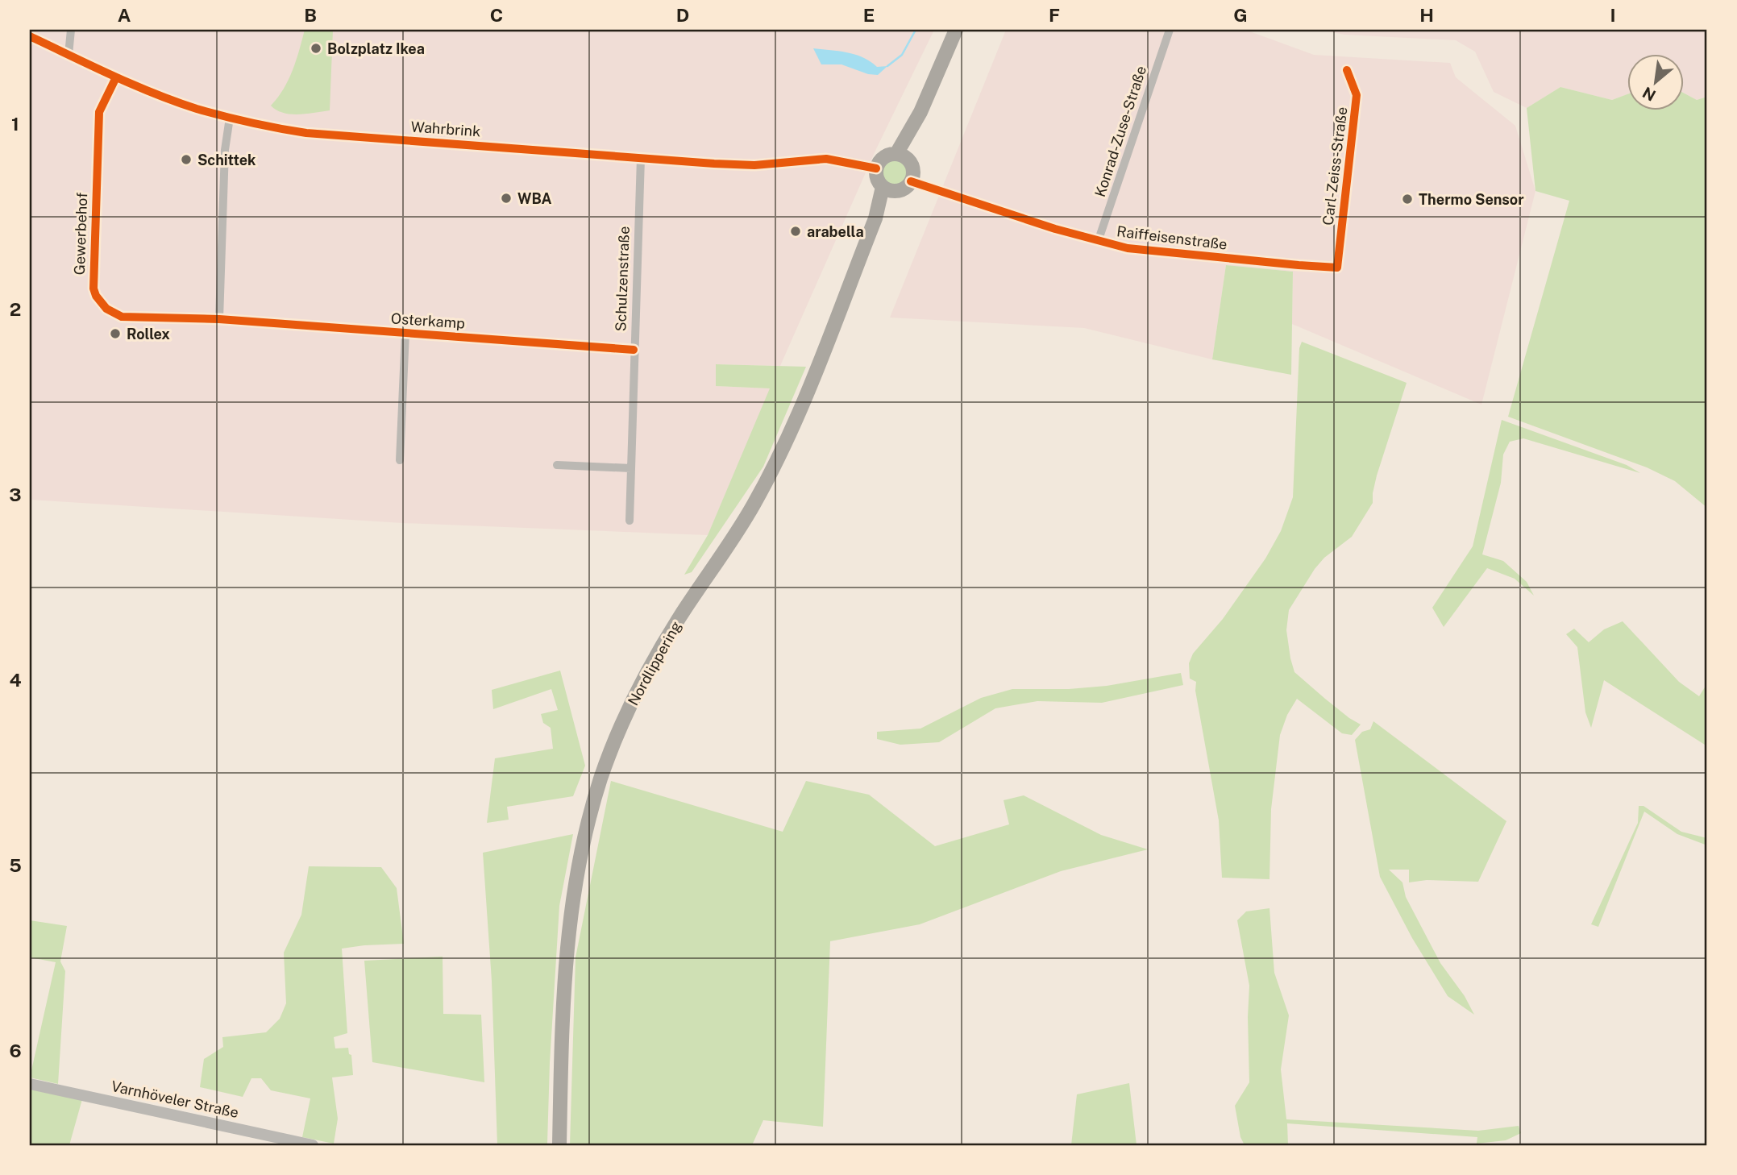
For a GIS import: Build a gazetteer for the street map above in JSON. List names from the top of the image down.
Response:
{
  "streets": {
    "main road": ["Nordlippering"],
    "street": [
      "Wahrbrink",
      "Konrad-Zuse-Straße",
      "Carl-Zeiss-Straße",
      "Gewerbehof",
      "Raiffeisenstraße",
      "Schulzenstraße",
      "Osterkamp",
      "Varnhöveler Straße"
    ]
  },
  "crossings": [
    ["Wahrbrink", "Gewerbehof"],
    ["Wahrbrink", "Raiffeisenstraße"],
    ["Wahrbrink", "Schulzenstraße"],
    ["Wahrbrink", "Nordlippering"],
    ["Konrad-Zuse-Straße", "Raiffeisenstraße"],
    ["Carl-Zeiss-Straße", "Raiffeisenstraße"],
    ["Gewerbehof", "Osterkamp"],
    ["Raiffeisenstraße", "Nordlippering"],
    ["Schulzenstraße", "Osterkamp"]
  ],
  "places": [
    "Bolzplatz Ikea",
    "Schittek",
    "WBA",
    "Thermo Sensor",
    "arabella",
    "Rollex"
  ],
  "north": "bottom left",
  "grid": {
    "columns": [
      "A",
      "B",
      "C",
      "D",
      "E",
      "F",
      "G",
      "H",
      "I"
    ],
    "rows": [
      "1",
      "2",
      "3",
      "4",
      "5",
      "6"
    ]
  }
}
